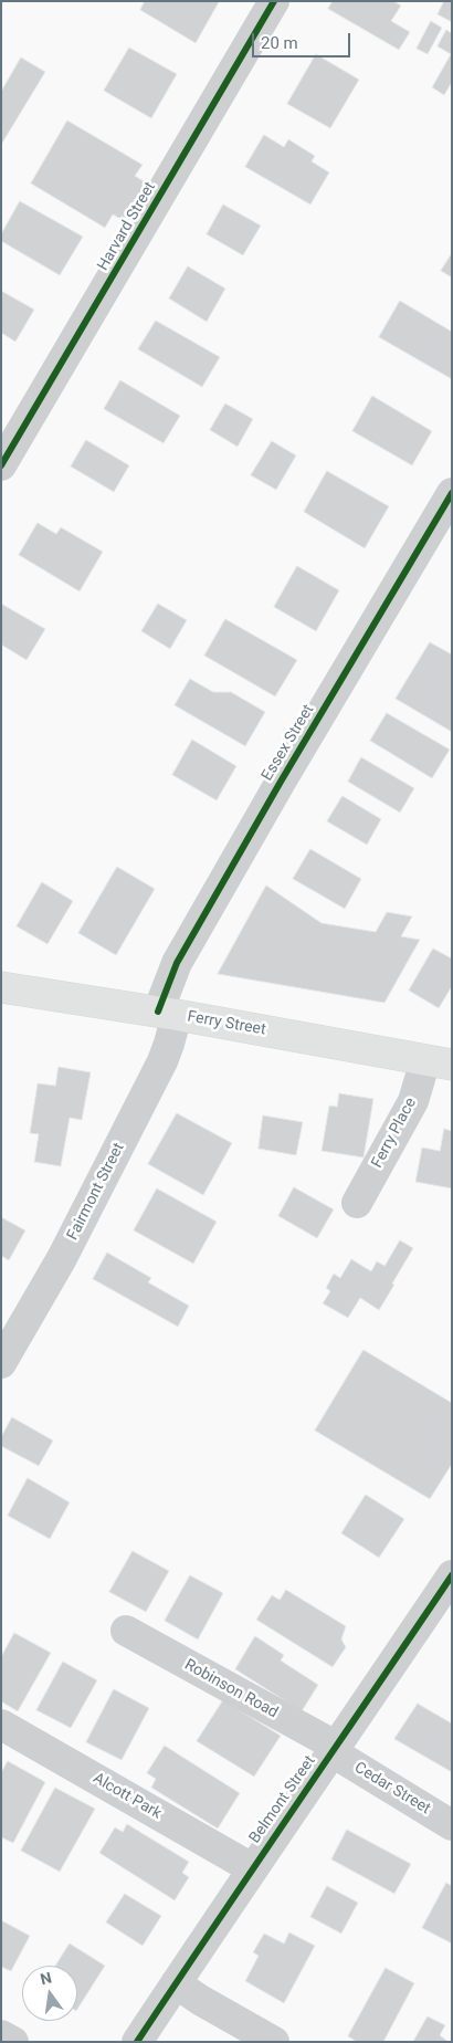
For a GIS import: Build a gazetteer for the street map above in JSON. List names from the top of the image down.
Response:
{
  "streets": {
    "main road": ["Ferry Street"],
    "street": [
      "Harvard Street",
      "Essex Street",
      "Ferry Place",
      "Fairmont Street",
      "Robinson Road",
      "Cedar Street",
      "Alcott Park",
      "Belmont Street"
    ]
  },
  "crossings": [
    ["Essex Street", "Ferry Street"],
    ["Essex Street", "Fairmont Street"],
    ["Ferry Street", "Ferry Place"],
    ["Ferry Street", "Fairmont Street"],
    ["Robinson Road", "Cedar Street"],
    ["Robinson Road", "Belmont Street"],
    ["Cedar Street", "Belmont Street"],
    ["Alcott Park", "Belmont Street"]
  ],
  "scale_bar": "20 m",
  "north": "top"
}
